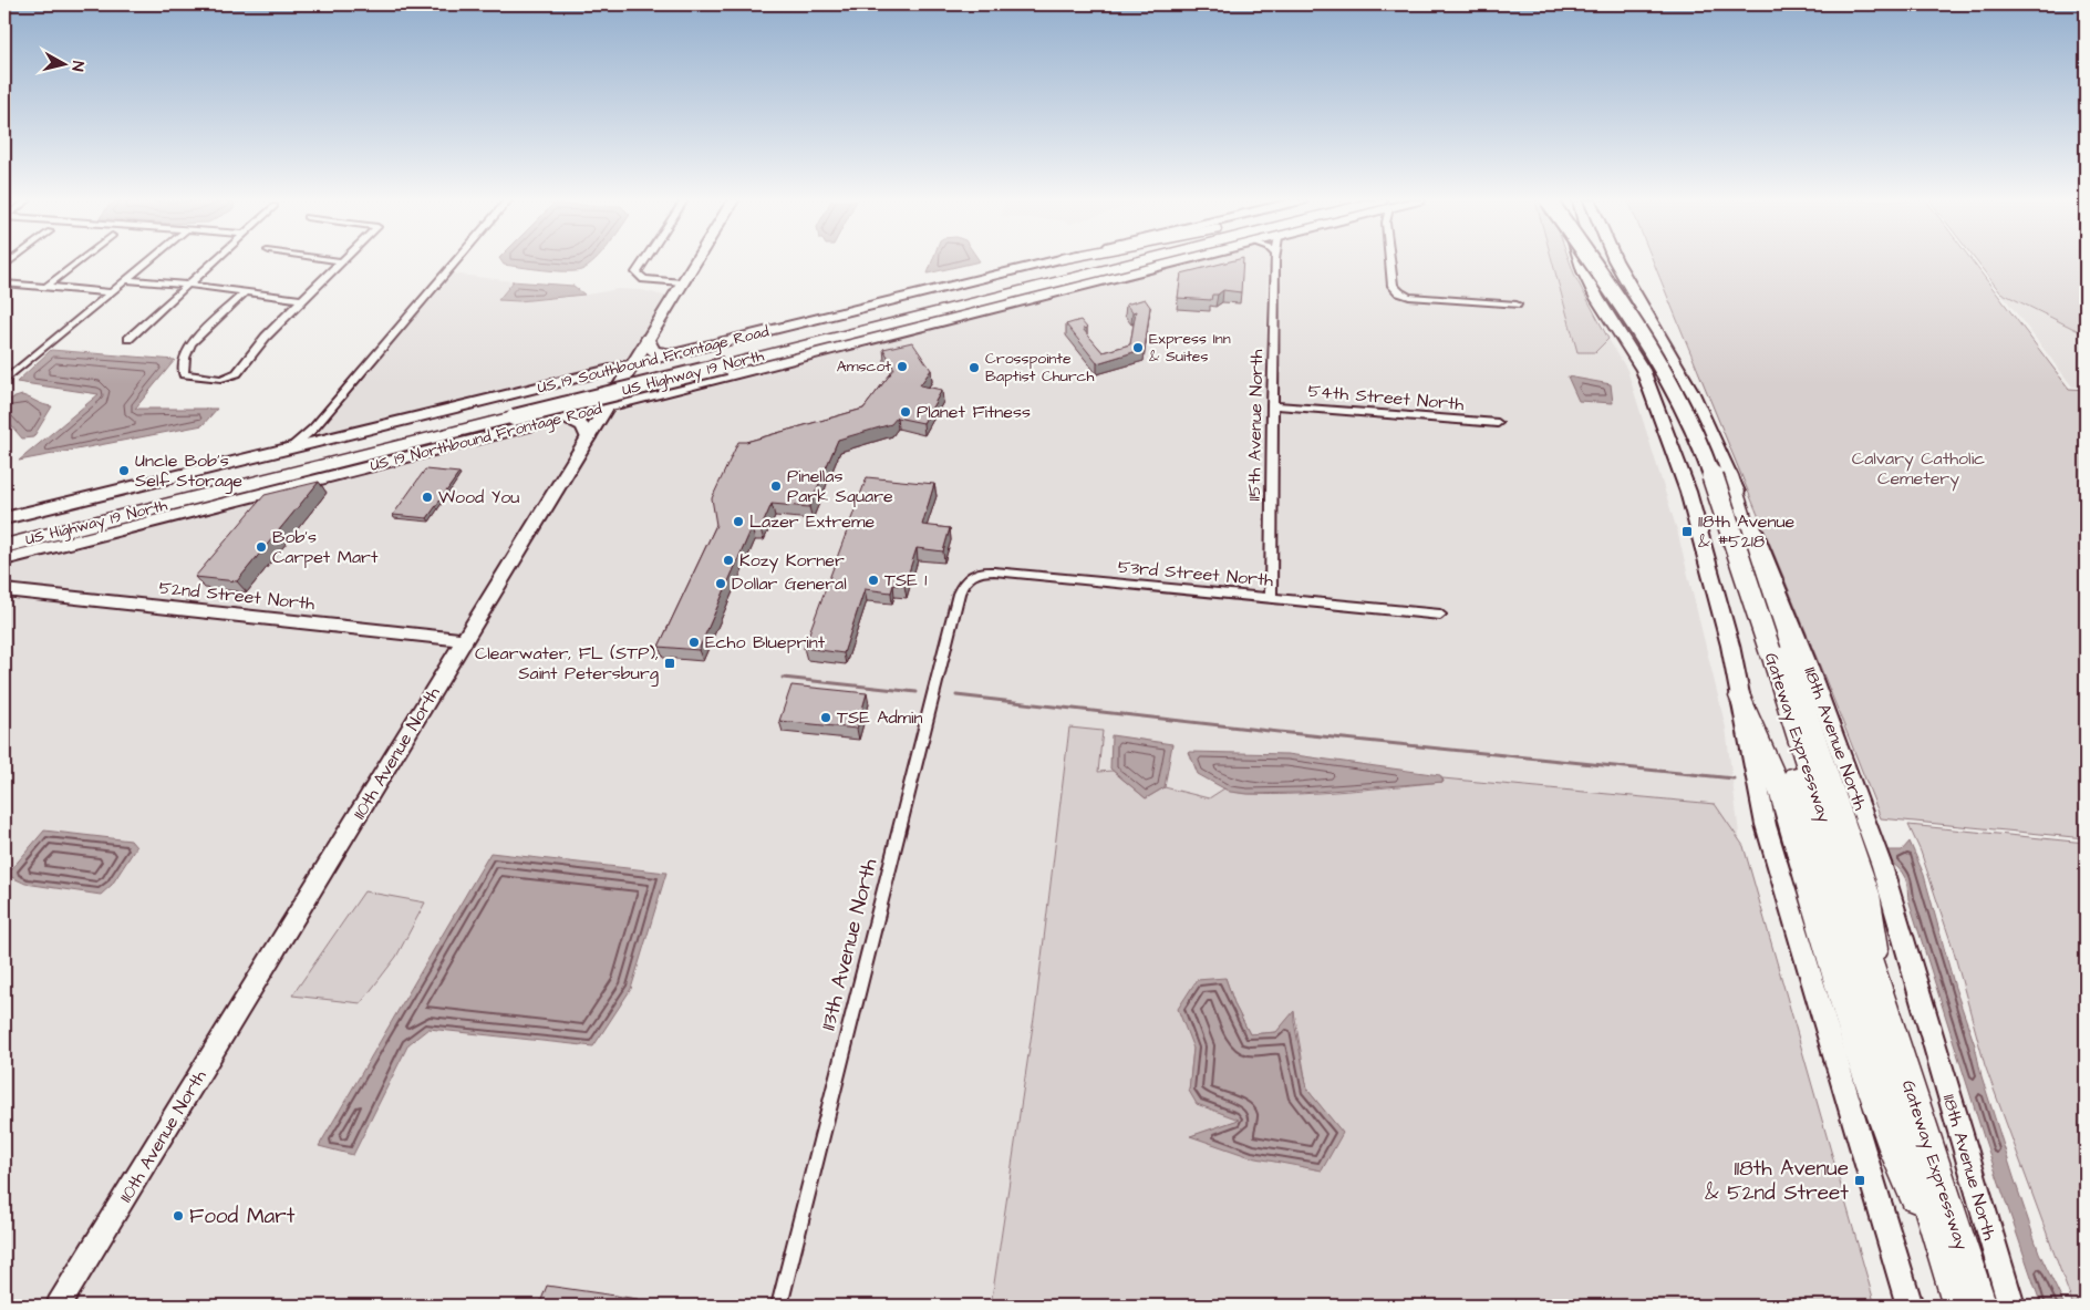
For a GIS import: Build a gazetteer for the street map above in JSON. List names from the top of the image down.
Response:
{
  "streets": {
    "highway": ["US Highway 19 North", "Gateway Expressway"],
    "main road": ["US 19 Southbound Frontage Road", "US 19 Northbound Frontage Road", "118th Avenue North"],
    "street": [
      "54th Street North",
      "115th Avenue North",
      "53rd Street North",
      "52nd Street North",
      "110th Avenue North",
      "113th Avenue North"
    ]
  },
  "crossings": [
    ["US 19 Southbound Frontage Road", "US Highway 19 North"],
    ["US 19 Southbound Frontage Road", "110th Avenue North"],
    ["US Highway 19 North", "US 19 Northbound Frontage Road"],
    ["54th Street North", "115th Avenue North"],
    ["115th Avenue North", "53rd Street North"],
    ["US 19 Northbound Frontage Road", "110th Avenue North"],
    ["53rd Street North", "113th Avenue North"],
    ["52nd Street North", "110th Avenue North"]
  ],
  "parks": ["Calvary Catholic Cemetery"],
  "places": {
    "other": [
      "Express Inn & Suites",
      "Amscot",
      "Crosspointe Baptist Church",
      "Planet Fitness",
      "Uncle Bob's Self Storage",
      "Pinellas Park Square",
      "Wood You",
      "Lazer Extreme",
      "Bob's Carpet Mart",
      "Kozy Korner",
      "TSE 1",
      "Dollar General",
      "Echo Blueprint",
      "TSE Admin",
      "Food Mart"
    ],
    "transit": ["118th Avenue & #5218", "Clearwater, FL (STP), Saint Petersburg", "118th Avenue & 52nd Street"]
  },
  "north": "right"
}
